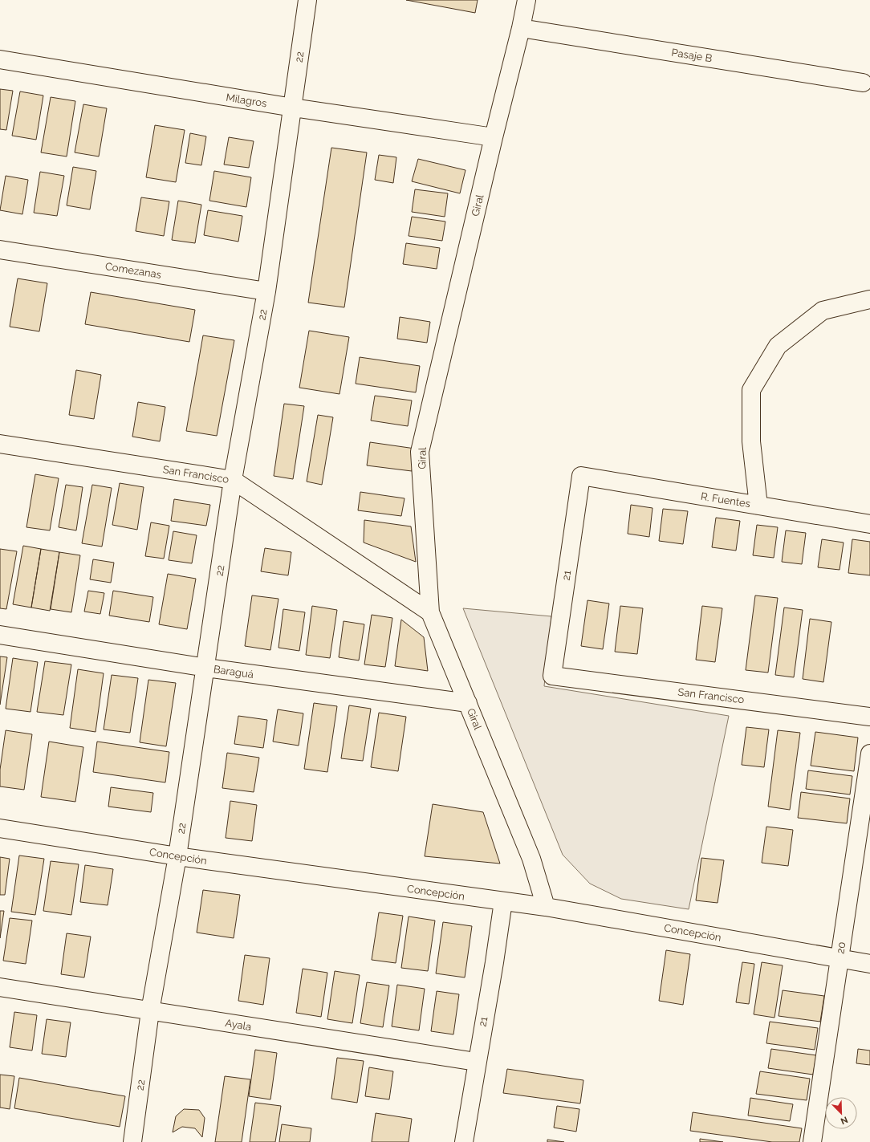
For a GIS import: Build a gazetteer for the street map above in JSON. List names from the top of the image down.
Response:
{
  "streets": {
    "street": [
      "Pasaje B",
      "22",
      "Milagros",
      "Giral",
      "Comezanas",
      "San Francisco",
      "R. Fuentes",
      "21",
      "Baraguá",
      "Concepción",
      "20",
      "Ayala"
    ]
  },
  "crossings": [
    ["Pasaje B", "Giral"],
    ["22", "Milagros"],
    ["22", "Comezanas"],
    ["22", "San Francisco"],
    ["22", "Baraguá"],
    ["22", "Concepción"],
    ["22", "Ayala"],
    ["Milagros", "Giral"],
    ["Giral", "San Francisco"],
    ["Giral", "Baraguá"],
    ["Giral", "Concepción"],
    ["San Francisco", "21"],
    ["R. Fuentes", "21"],
    ["21", "Concepción"],
    ["21", "Ayala"],
    ["Concepción", "20"]
  ],
  "north": "bottom right"
}
